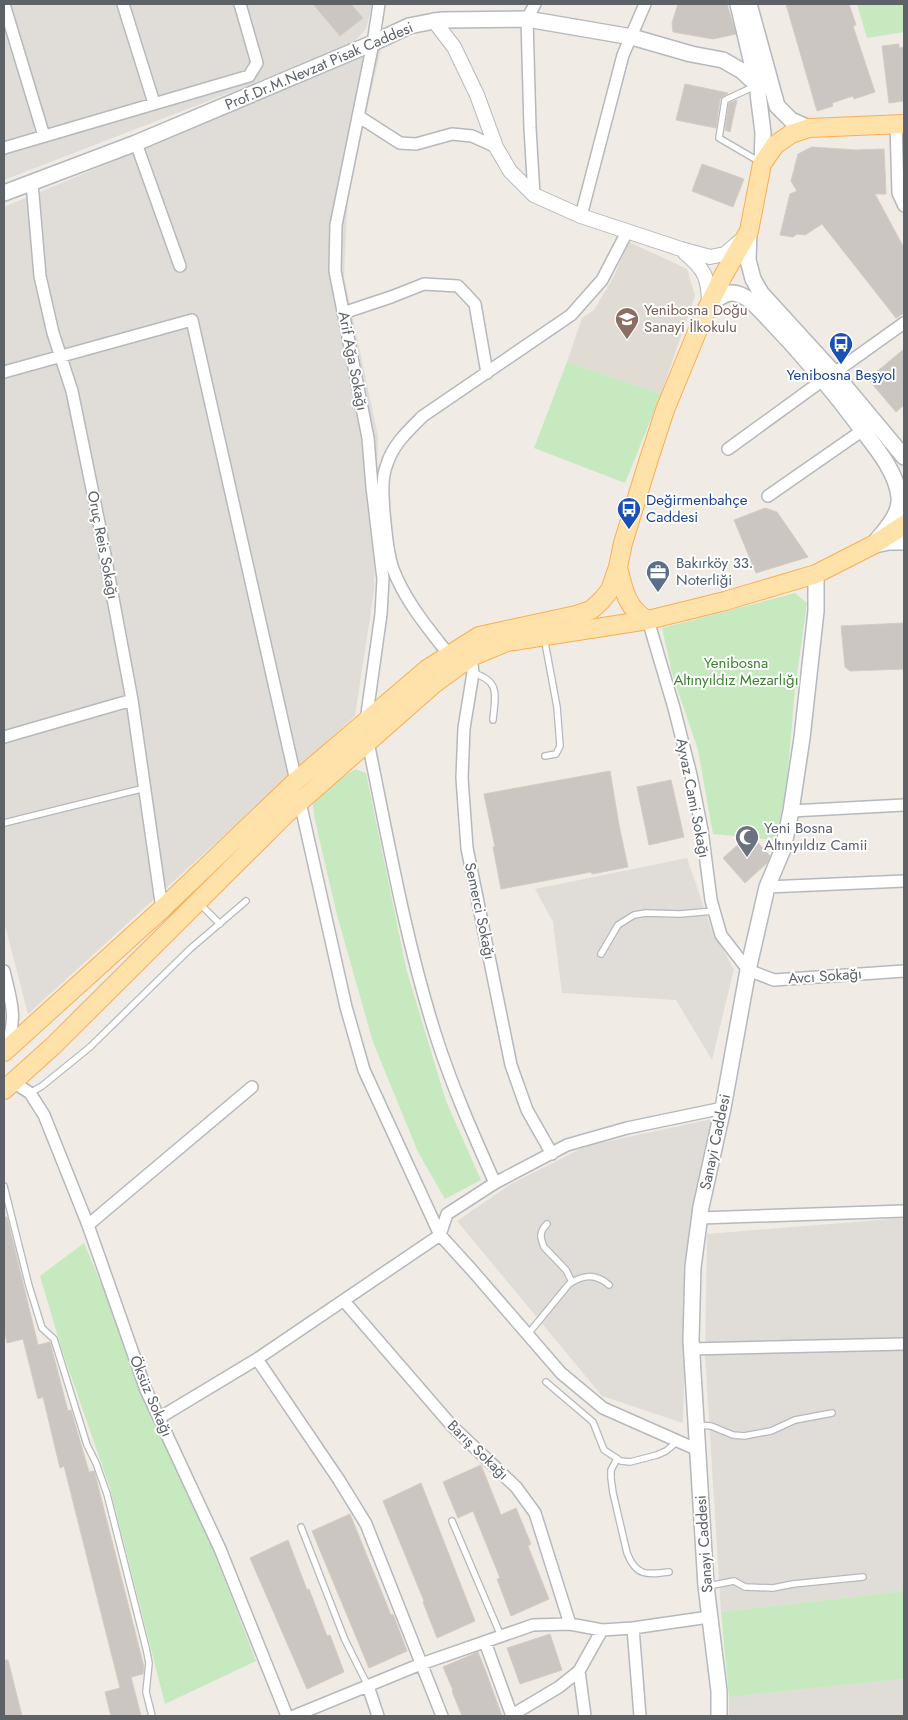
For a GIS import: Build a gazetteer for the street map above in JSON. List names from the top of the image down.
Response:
{
  "streets": {
    "main road": ["Prof.Dr.M.Nevzat Pisak Caddesi", "Sanayi Caddesi"],
    "street": [
      "Arif Ağa Sokağı",
      "Oruç Reis Sokağı",
      "Ayvaz Cami Sokağı",
      "Semerci Sokağı",
      "Avcı Sokağı",
      "Öksüz Sokağı",
      "Barış Sokağı"
    ]
  },
  "crossings": [
    ["Prof.Dr.M.Nevzat Pisak Caddesi", "Arif Ağa Sokağı"],
    ["Prof.Dr.M.Nevzat Pisak Caddesi", "Oruç Reis Sokağı"],
    ["Ayvaz Cami Sokağı", "Avcı Sokağı"],
    ["Ayvaz Cami Sokağı", "Sanayi Caddesi"],
    ["Avcı Sokağı", "Sanayi Caddesi"]
  ],
  "parks": ["Yenibosna Altınyıldız Mezarlığı"],
  "places": {
    "school or university": ["Yenibosna Doğu Sanayi İlkokulu"],
    "bus stop": ["Yenibosna Beşyol", "Değirmenbahçe Caddesi"],
    "office": ["Bakırköy 33. Noterliği"],
    "mosque": ["Yeni Bosna Altınyıldız Camii"]
  }
}
